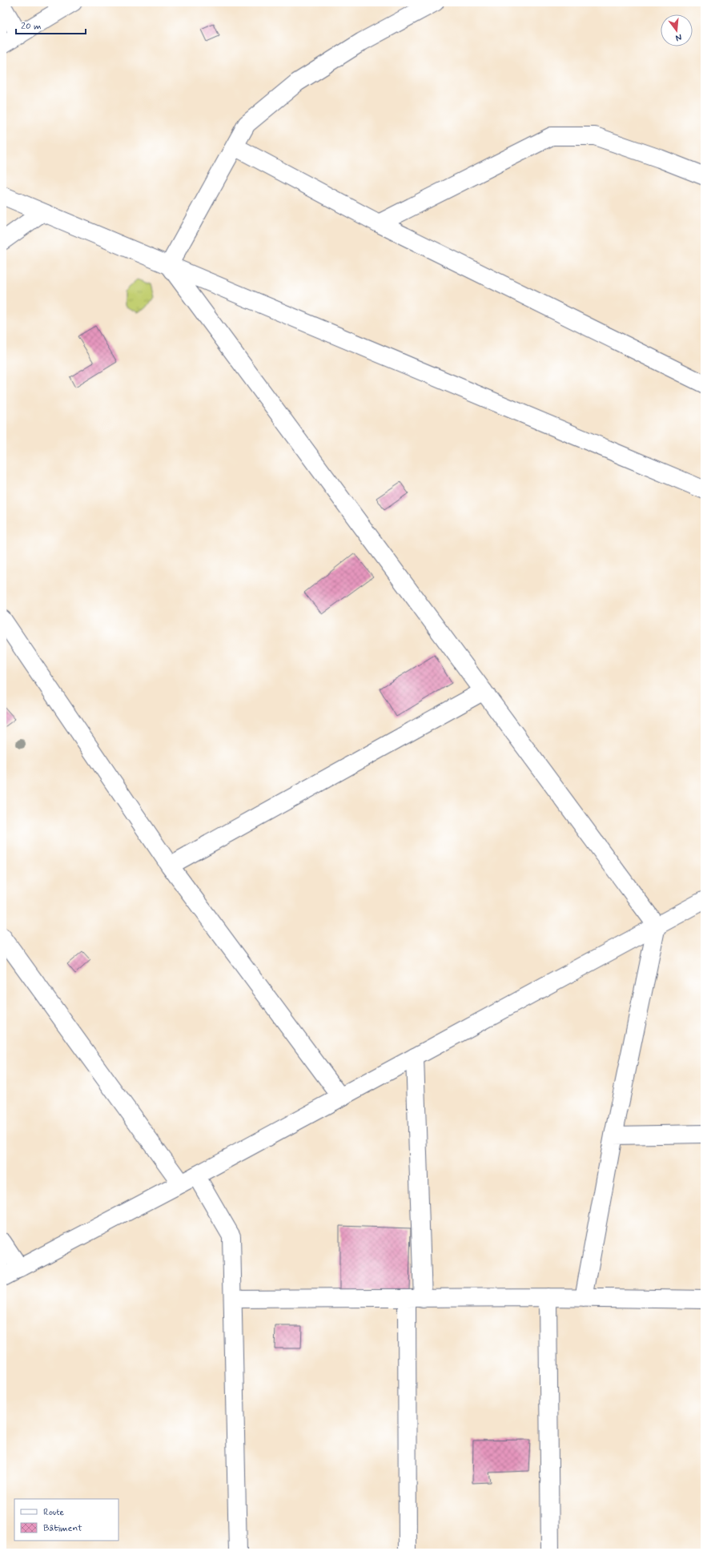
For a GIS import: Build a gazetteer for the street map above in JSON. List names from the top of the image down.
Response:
{
  "legend": ["Route", "Bâtiment"],
  "scale_bar": "20 m",
  "north": "bottom"
}
